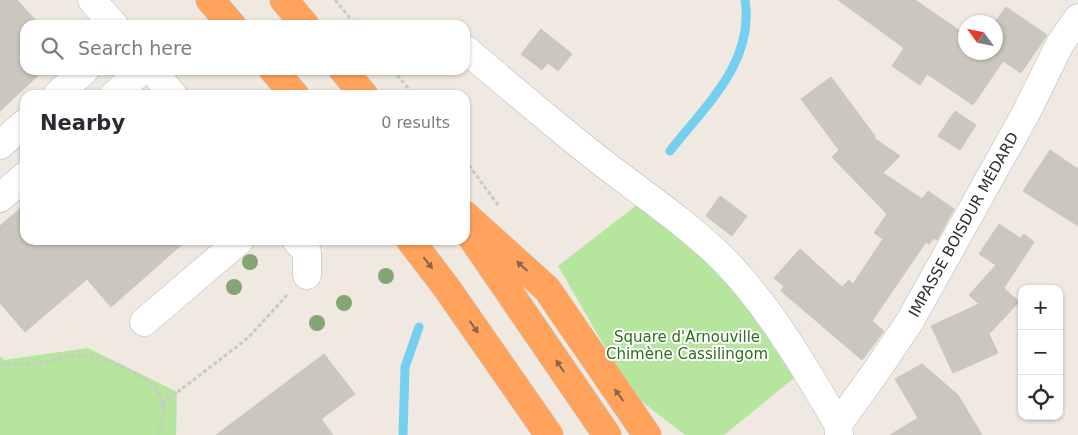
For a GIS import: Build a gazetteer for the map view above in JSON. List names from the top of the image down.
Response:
{
  "streets": {
    "street": ["IMPASSE BOISDUR MÉDARD"]
  },
  "parks": ["Square d'Arnouville Chimène Cassilingom"],
  "north": "top left",
  "page": {
    "search": "Search here",
    "heading": ["Nearby", "0 results"],
    "map_buttons": ["+", "−"]
  }
}
